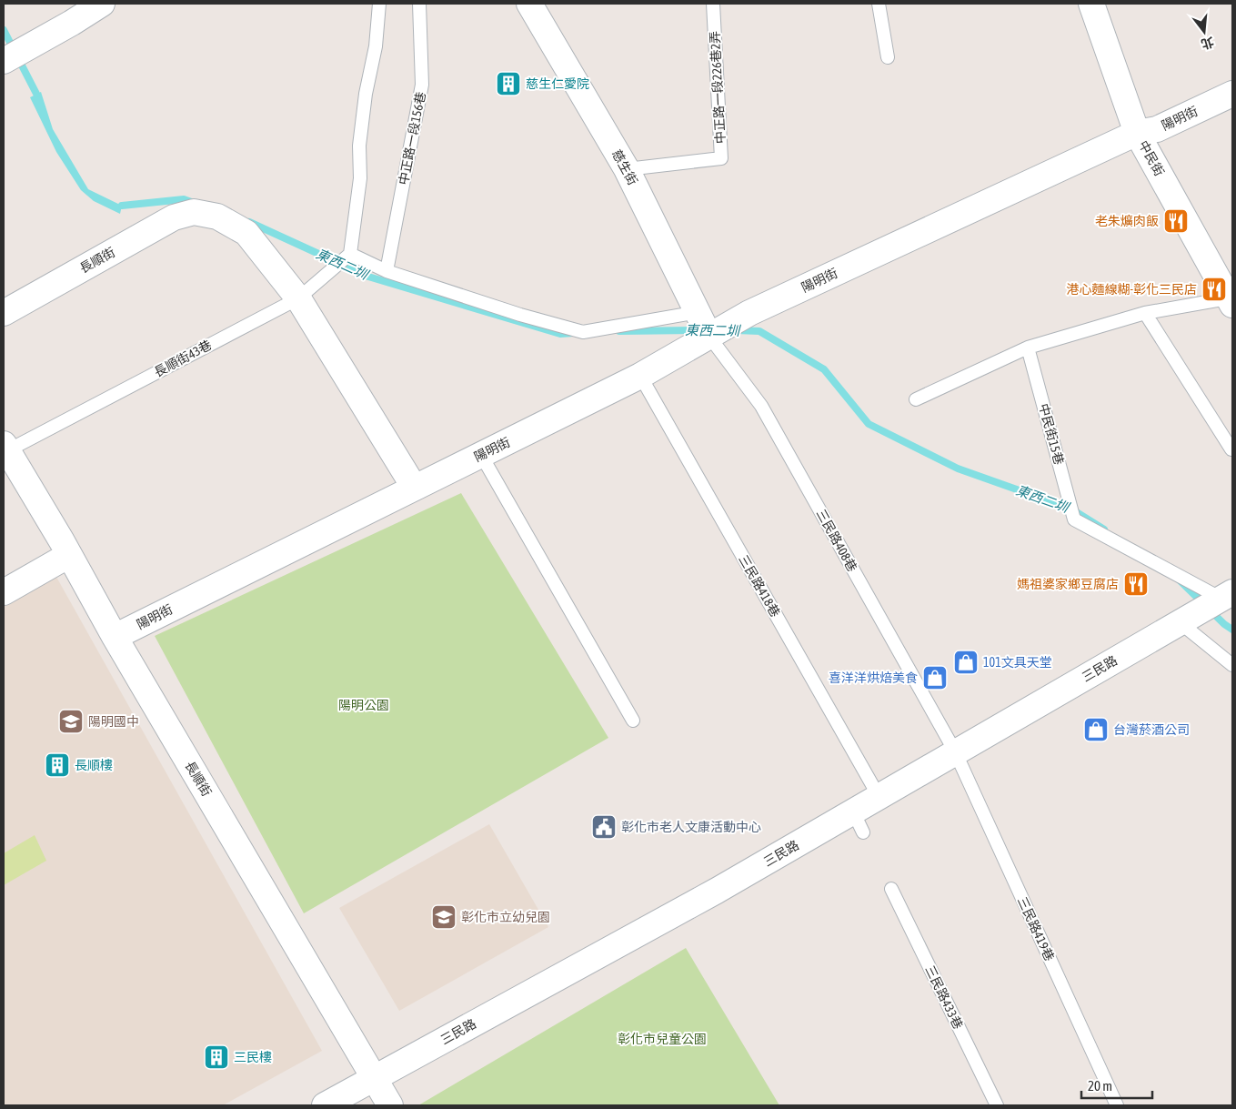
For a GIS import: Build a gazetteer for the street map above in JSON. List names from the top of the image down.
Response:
{
  "streets": {
    "street": [
      "陽明街",
      "中民街",
      "慈生街",
      "長順街",
      "三民路"
    ],
    "lane": [
      "中正路一段226巷2弄",
      "中正路一段156巷",
      "長順街43巷",
      "中民街15巷",
      "三民路408巷",
      "三民路418巷",
      "三民路419巷",
      "三民路433巷"
    ]
  },
  "crossings": [
    ["中正路一段226巷2弄", "慈生街"],
    ["陽明街", "中民街"],
    ["陽明街", "慈生街"],
    ["陽明街", "長順街"],
    ["陽明街", "三民路408巷"],
    ["陽明街", "三民路418巷"],
    ["慈生街", "三民路408巷"],
    ["長順街", "長順街43巷"],
    ["長順街", "三民路"],
    ["中民街15巷", "三民路"],
    ["三民路408巷", "三民路"],
    ["三民路408巷", "三民路419巷"],
    ["三民路418巷", "三民路"],
    ["三民路", "三民路419巷"]
  ],
  "water": ["東西二圳"],
  "parks": ["陽明公園", "彰化市兒童公園"],
  "places": {
    "building": ["慈生仁愛院", "長順樓", "三民樓"],
    "restaurant": ["老朱爌肉飯", "港心麵線糊-彰化三民店", "媽祖婆家鄉豆腐店"],
    "shop": ["101文具天堂", "喜洋洋烘焙美食", "台灣菸酒公司"],
    "school or university": ["陽明國中", "彰化市立幼兒園"],
    "public building": ["彰化市老人文康活動中心"]
  },
  "scale_bar": "20 m",
  "north": "bottom"
}
